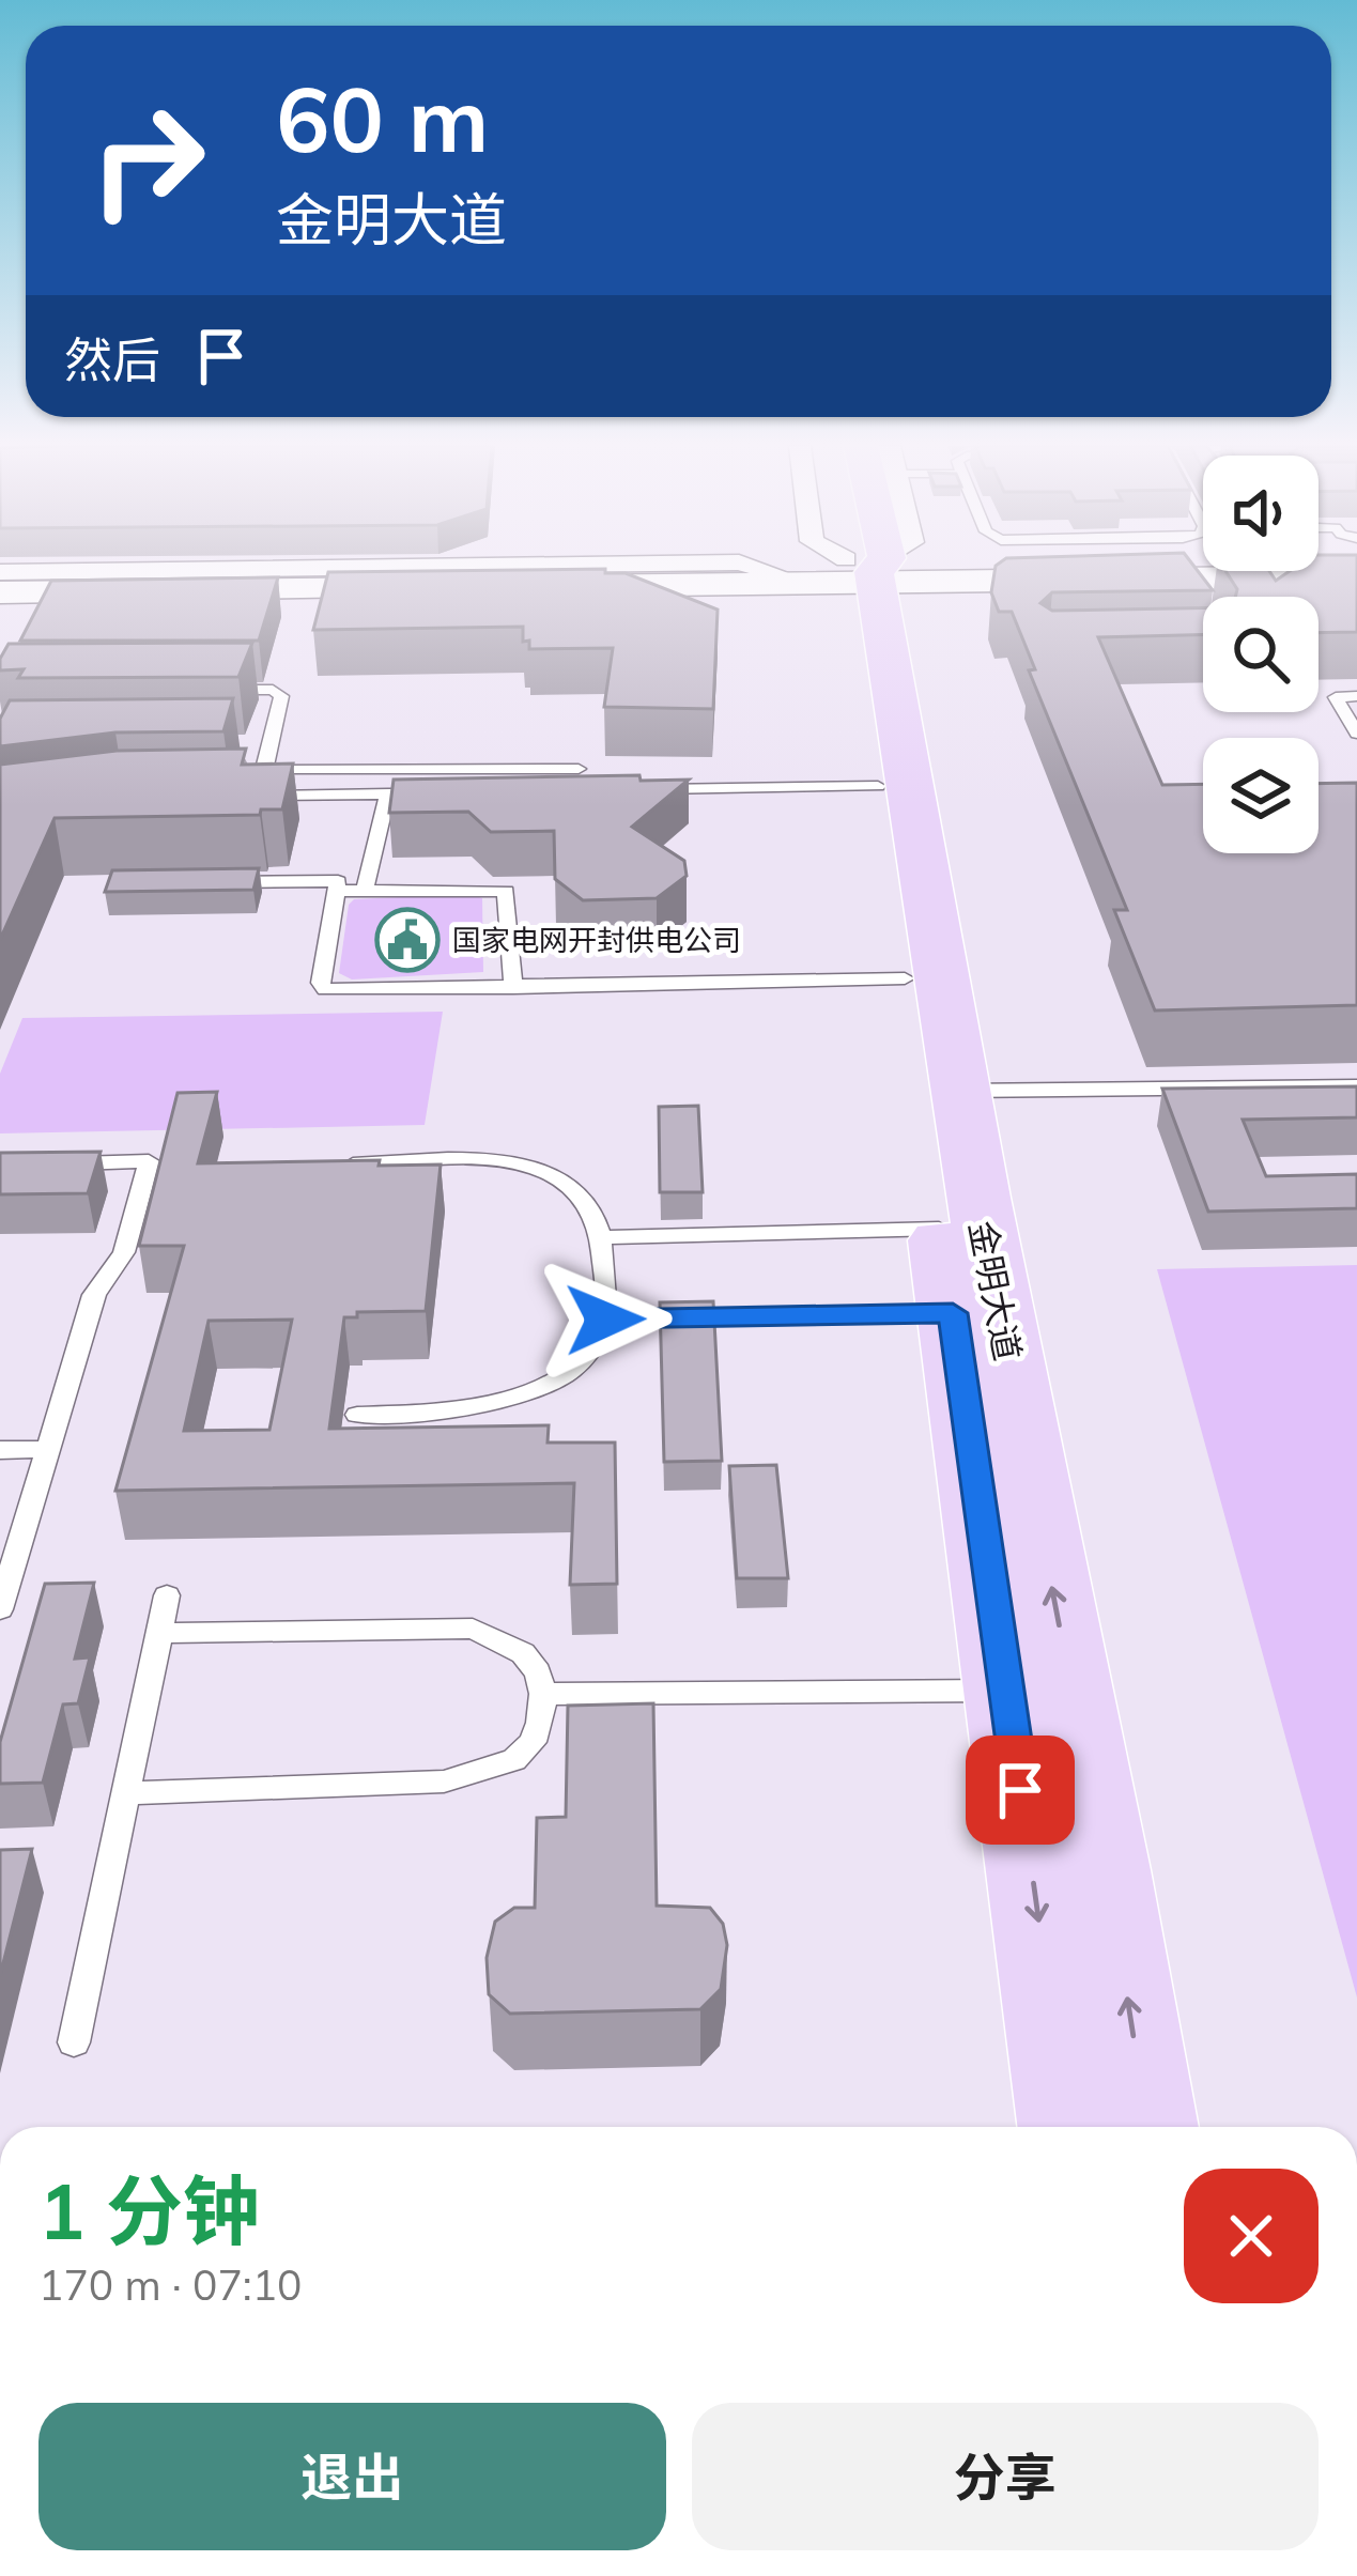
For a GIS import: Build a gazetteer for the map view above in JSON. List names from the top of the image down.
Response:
{
  "streets": {
    "main road": ["金明大道"]
  },
  "places": {
    "public building": ["国家电网开封供电公司"]
  },
  "page": {
    "turn": ["60 m", "金明大道"],
    "then": "然后",
    "heading": ["1 分钟", "170 m · 07:10"],
    "buttons": ["退出", "分享"]
  }
}
